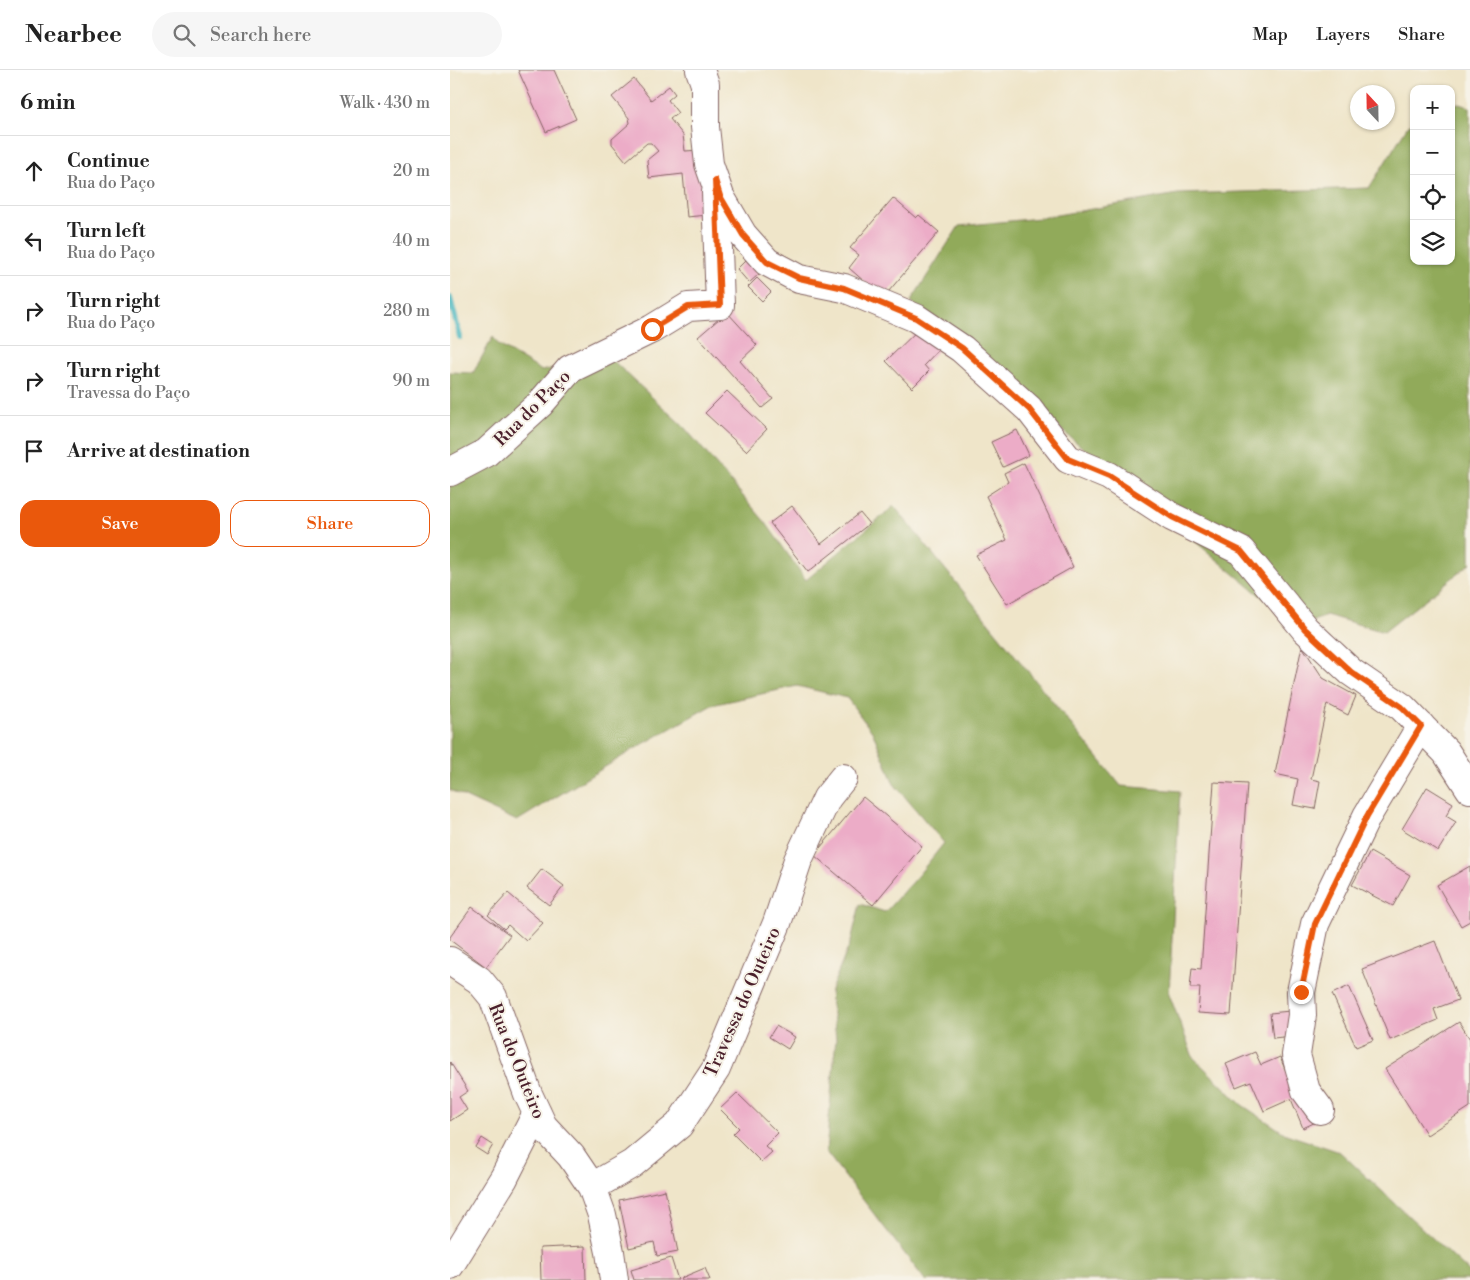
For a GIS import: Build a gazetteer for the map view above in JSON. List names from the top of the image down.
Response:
{
  "streets": {
    "street": ["Rua do Paço", "Travessa do Outeiro", "Rua do Outeiro"]
  },
  "crossings": [
    ["Travessa do Outeiro", "Rua do Outeiro"]
  ],
  "north": "top",
  "page": {
    "header": "Nearbee",
    "search": "Search here",
    "nav": ["Map", "Layers", "Share"],
    "heading": ["6 min", "Walk · 430 m"],
    "map_buttons": ["+", "−"],
    "list": [
      ["Continue", "Rua do Paço", "20 m"],
      ["Turn left", "Rua do Paço", "40 m"],
      ["Turn right", "Rua do Paço", "280 m"],
      ["Turn right", "Travessa do Paço", "90 m"],
      "Arrive at destination"
    ],
    "buttons": ["Save", "Share"]
  }
}
